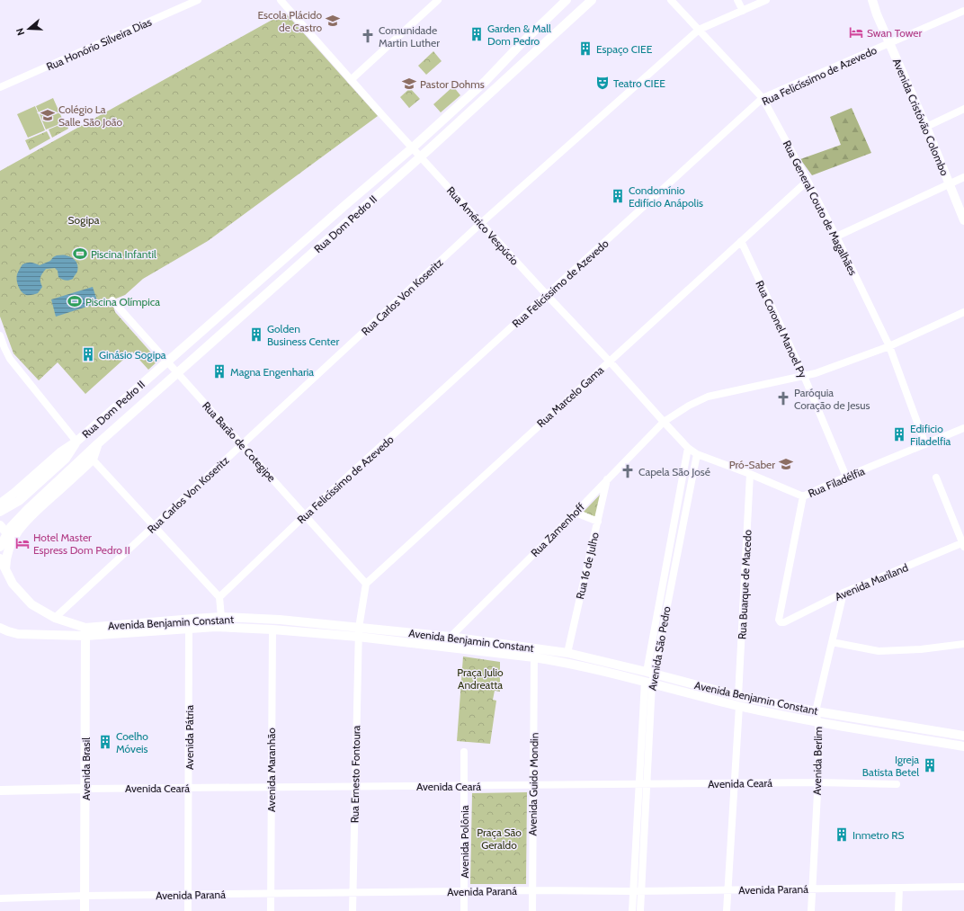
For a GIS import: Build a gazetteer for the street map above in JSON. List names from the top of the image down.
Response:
{
  "streets": {
    "main road": [
      "Avenida Cristóvão Colombo",
      "Rua Dom Pedro II",
      "Avenida Benjamin Constant",
      "Avenida Brasil",
      "Avenida Ceará"
    ],
    "street": [
      "Rua Honório Silveira Dias",
      "Rua Felicíssimo de Azevedo",
      "Rua General Couto de Magalhães",
      "Rua Américo Vespúcio",
      "Rua Carlos Von Koseritz",
      "Rua Coronel Manoel Py",
      "Rua Marcelo Gama",
      "Rua Barão de Cotegipe",
      "Rua Filadélfia",
      "Rua Zamenhoff",
      "Rua 16 de Julho",
      "Avenida Mariland",
      "Rua Buarque de Macedo",
      "Avenida São Pedro",
      "Avenida Pátria",
      "Avenida Berlim",
      "Avenida Maranhão",
      "Rua Ernesto Fontoura",
      "Avenida Guido Mondin",
      "Avenida Polônia",
      "Avenida Paraná"
    ]
  },
  "crossings": [
    ["Rua Felicíssimo de Azevedo", "Avenida Cristóvão Colombo"],
    ["Rua Felicíssimo de Azevedo", "Rua General Couto de Magalhães"],
    ["Rua Felicíssimo de Azevedo", "Rua Américo Vespúcio"],
    ["Rua Felicíssimo de Azevedo", "Rua Barão de Cotegipe"],
    ["Rua General Couto de Magalhães", "Rua Carlos Von Koseritz"],
    ["Rua General Couto de Magalhães", "Rua Marcelo Gama"],
    ["Rua General Couto de Magalhães", "Rua Filadélfia"],
    ["Rua General Couto de Magalhães", "Rua Zamenhoff"],
    ["Rua Dom Pedro II", "Rua Américo Vespúcio"],
    ["Rua Dom Pedro II", "Rua Barão de Cotegipe"],
    ["Rua Américo Vespúcio", "Rua Carlos Von Koseritz"],
    ["Rua Américo Vespúcio", "Rua Marcelo Gama"],
    ["Rua Américo Vespúcio", "Rua Filadélfia"],
    ["Rua Américo Vespúcio", "Rua Zamenhoff"],
    ["Rua Américo Vespúcio", "Avenida São Pedro"],
    ["Rua Carlos Von Koseritz", "Rua Barão de Cotegipe"],
    ["Rua Carlos Von Koseritz", "Avenida Benjamin Constant"],
    ["Rua Coronel Manoel Py", "Rua Marcelo Gama"],
    ["Rua Coronel Manoel Py", "Rua Filadélfia"],
    ["Rua Coronel Manoel Py", "Rua Zamenhoff"],
    ["Rua Marcelo Gama", "Rua Barão de Cotegipe"],
    ["Rua Filadélfia", "Avenida Mariland"],
    ["Rua Filadélfia", "Rua Buarque de Macedo"],
    ["Rua Filadélfia", "Avenida São Pedro"],
    ["Rua Zamenhoff", "Rua 16 de Julho"],
    ["Rua Zamenhoff", "Avenida Benjamin Constant"],
    ["Rua 16 de Julho", "Avenida Benjamin Constant"],
    ["Avenida Mariland", "Avenida Berlim"],
    ["Rua Buarque de Macedo", "Avenida Benjamin Constant"],
    ["Avenida Benjamin Constant", "Avenida São Pedro"],
    ["Avenida Benjamin Constant", "Avenida Pátria"],
    ["Avenida Benjamin Constant", "Avenida Berlim"],
    ["Avenida Benjamin Constant", "Avenida Brasil"],
    ["Avenida Benjamin Constant", "Avenida Maranhão"],
    ["Avenida Benjamin Constant", "Rua Ernesto Fontoura"],
    ["Avenida Benjamin Constant", "Avenida Guido Mondin"],
    ["Avenida São Pedro", "Avenida Ceará"],
    ["Avenida São Pedro", "Avenida Paraná"],
    ["Avenida Pátria", "Avenida Ceará"],
    ["Avenida Pátria", "Avenida Paraná"],
    ["Avenida Berlim", "Avenida Ceará"],
    ["Avenida Berlim", "Avenida Paraná"],
    ["Avenida Brasil", "Avenida Ceará"],
    ["Avenida Brasil", "Avenida Paraná"],
    ["Avenida Maranhão", "Avenida Ceará"],
    ["Avenida Maranhão", "Avenida Paraná"],
    ["Rua Ernesto Fontoura", "Avenida Ceará"],
    ["Rua Ernesto Fontoura", "Avenida Paraná"],
    ["Avenida Ceará", "Avenida Guido Mondin"],
    ["Avenida Ceará", "Avenida Polônia"],
    ["Avenida Guido Mondin", "Avenida Paraná"],
    ["Avenida Polônia", "Avenida Paraná"]
  ],
  "parks": ["Sogipa", "Praça Julio Andreatta", "Praça São Geraldo"],
  "places": {
    "school or university": [
      "Escola Plácido de Castro",
      "Pastor Dohms",
      "Colégio La Salle São João",
      "Pró-Saber"
    ],
    "hotel": ["Swan Tower", "Hotel Master Espress Dom Pedro II"],
    "building": [
      "Garden & Mall Dom Pedro",
      "Espaço CIEE",
      "Condomínio Edifício Anápolis",
      "Golden Business Center",
      "Ginásio Sogipa",
      "Magna Engenharia",
      "Edificio Filadelfia",
      "Coelho Móveis",
      "Igreja Batista Betel",
      "Inmetro RS"
    ],
    "church": ["Comunidade Martin Luther", "Paróquia Coração de Jesus", "Capela São José"],
    "theatre": ["Teatro CIEE"],
    "sports": ["Piscina Infantil", "Piscina Olímpica"]
  },
  "north": "left"
}
